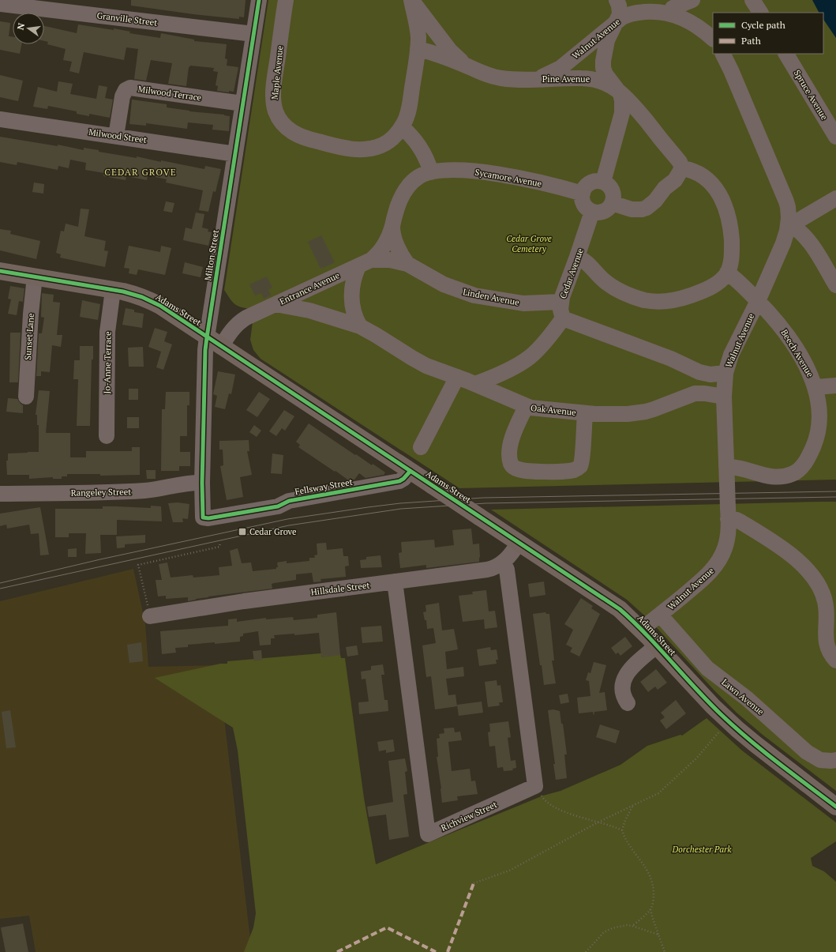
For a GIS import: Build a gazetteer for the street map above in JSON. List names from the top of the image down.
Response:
{
  "streets": {
    "main road": ["Adams Street"],
    "street": [
      "Granville Street",
      "Walnut Avenue",
      "Maple Avenue",
      "Pine Avenue",
      "Milwood Terrace",
      "Spruce Avenue",
      "Milwood Street",
      "Sycamore Avenue",
      "Milton Street",
      "Cedar Avenue",
      "Entrance Avenue",
      "Linden Avenue",
      "Sunset Lane",
      "Beech Avenue",
      "Jo-Anne Terrace",
      "Oak Avenue",
      "Fellsway Street",
      "Rangeley Street",
      "Hillsdale Street",
      "Lawn Avenue",
      "Richview Street"
    ]
  },
  "crossings": [
    ["Granville Street", "Milton Street"],
    ["Walnut Avenue", "Pine Avenue"],
    ["Walnut Avenue", "Adams Street"],
    ["Walnut Avenue", "Beech Avenue"],
    ["Walnut Avenue", "Oak Avenue"],
    ["Walnut Avenue", "Lawn Avenue"],
    ["Maple Avenue", "Pine Avenue"],
    ["Milwood Terrace", "Milwood Street"],
    ["Milwood Terrace", "Milton Street"],
    ["Milwood Street", "Milton Street"],
    ["Sycamore Avenue", "Cedar Avenue"],
    ["Sycamore Avenue", "Entrance Avenue"],
    ["Sycamore Avenue", "Linden Avenue"],
    ["Milton Street", "Entrance Avenue"],
    ["Milton Street", "Adams Street"],
    ["Milton Street", "Fellsway Street"],
    ["Milton Street", "Rangeley Street"],
    ["Cedar Avenue", "Linden Avenue"],
    ["Entrance Avenue", "Linden Avenue"],
    ["Entrance Avenue", "Adams Street"],
    ["Entrance Avenue", "Oak Avenue"],
    ["Adams Street", "Sunset Lane"],
    ["Adams Street", "Jo-Anne Terrace"],
    ["Adams Street", "Fellsway Street"],
    ["Adams Street", "Hillsdale Street"],
    ["Hillsdale Street", "Richview Street"]
  ],
  "districts": ["CEDAR GROVE"],
  "parks": ["Cedar Grove Cemetery", "Dorchester Park"],
  "places": {
    "transit": ["Cedar Grove"]
  },
  "legend": ["Cycle path", "Path"],
  "north": "left"
}
